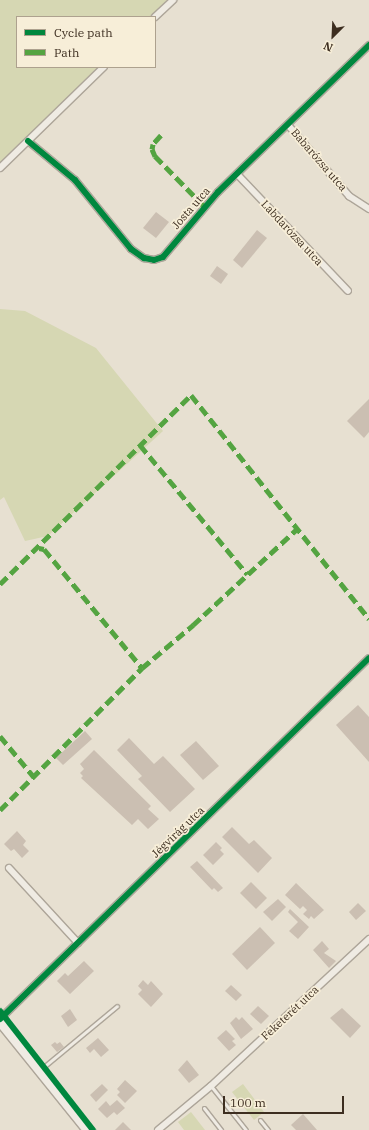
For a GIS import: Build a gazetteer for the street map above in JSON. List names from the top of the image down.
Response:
{
  "streets": {
    "street": [
      "Babarózsa utca",
      "Josta utca",
      "Labdarózsa utca",
      "Jégvirág utca",
      "Feketerét utca"
    ]
  },
  "crossings": [
    ["Babarózsa utca", "Josta utca"],
    ["Josta utca", "Labdarózsa utca"]
  ],
  "legend": ["Cycle path", "Path"],
  "scale_bar": "100 m",
  "north": "bottom left"
}
